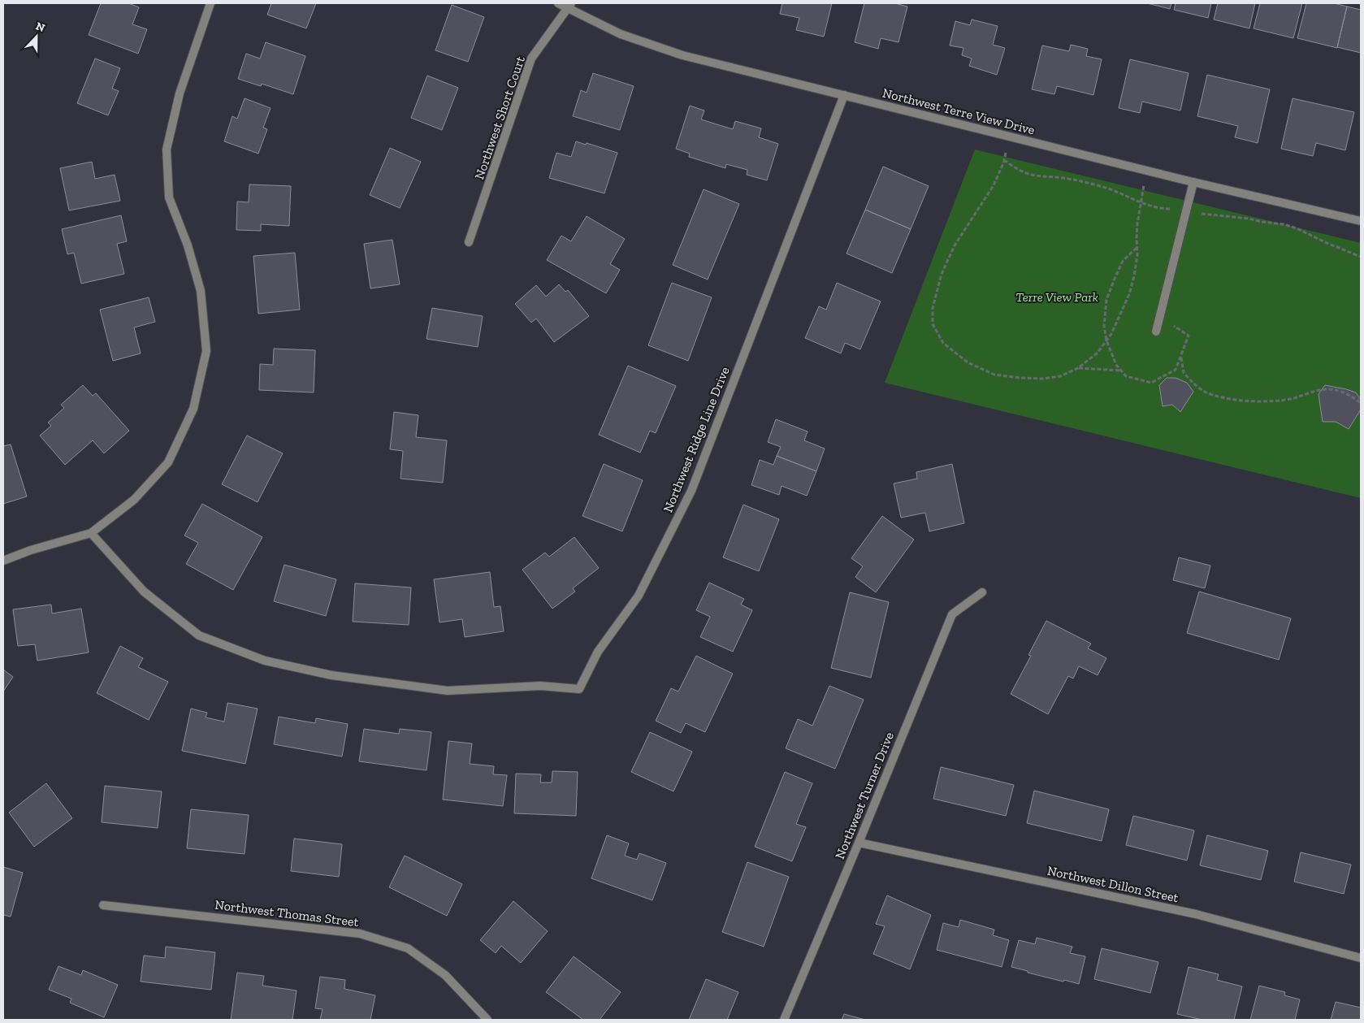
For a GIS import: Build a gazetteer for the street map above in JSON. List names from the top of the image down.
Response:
{
  "streets": {
    "street": [
      "Northwest Terre View Drive",
      "Northwest Short Court",
      "Northwest Ridge Line Drive",
      "Northwest Turner Drive",
      "Northwest Dillon Street",
      "Northwest Thomas Street"
    ]
  },
  "crossings": [
    ["Northwest Terre View Drive", "Northwest Short Court"],
    ["Northwest Terre View Drive", "Northwest Ridge Line Drive"],
    ["Northwest Turner Drive", "Northwest Dillon Street"]
  ],
  "parks": ["Terre View Park"],
  "north": "top"
}
